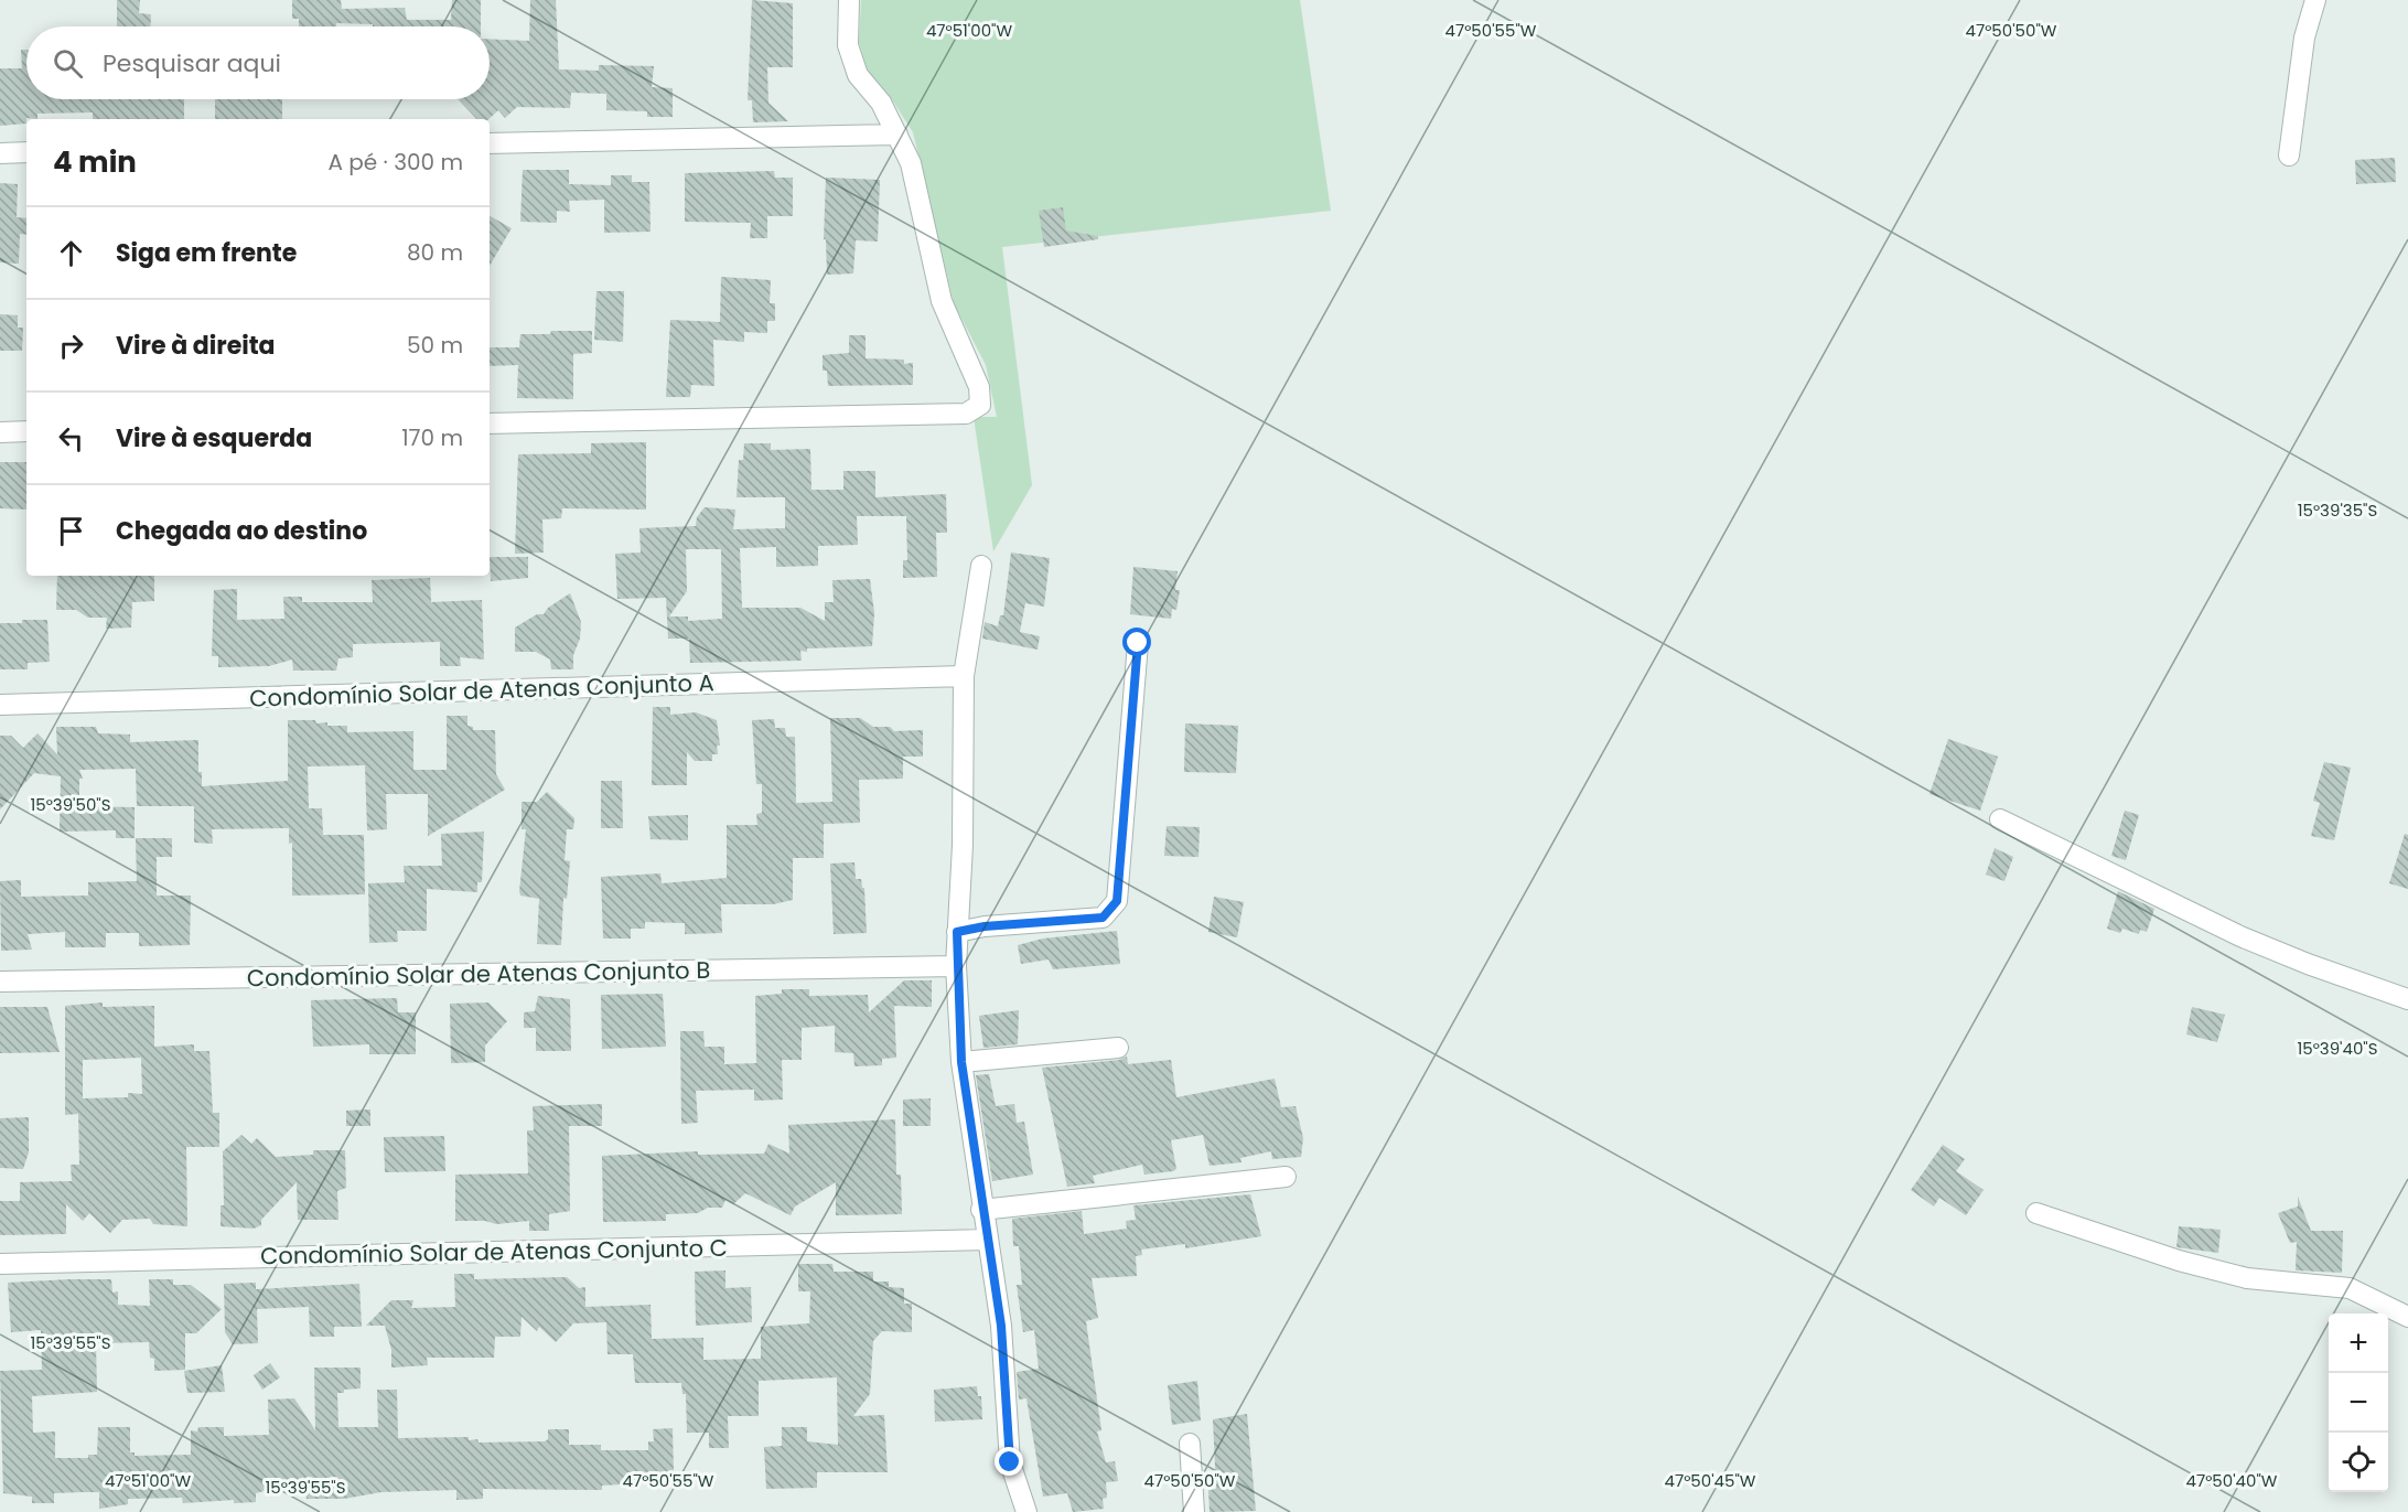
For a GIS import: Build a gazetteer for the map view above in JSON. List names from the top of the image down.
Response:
{
  "streets": {
    "street": ["Condomínio Solar de Atenas Conjunto A", "Condomínio Solar de Atenas Conjunto B", "Condomínio Solar de Atenas Conjunto C"]
  },
  "page": {
    "search": "Pesquisar aqui",
    "heading": ["4 min", "A pé · 300 m"],
    "list": [
      ["Siga em frente", "80 m"],
      ["Vire à direita", "50 m"],
      ["Vire à esquerda", "170 m"],
      "Chegada ao destino"
    ],
    "map_buttons": ["+", "−"]
  },
  "coordinates": [
    "47°51'00\"W",
    "47°50'55\"W",
    "47°50'50\"W",
    "15°39'35\"S",
    "15°39'50\"S",
    "15°39'40\"S",
    "15°39'55\"S",
    "47°50'45\"W",
    "47°50'40\"W"
  ]
}
